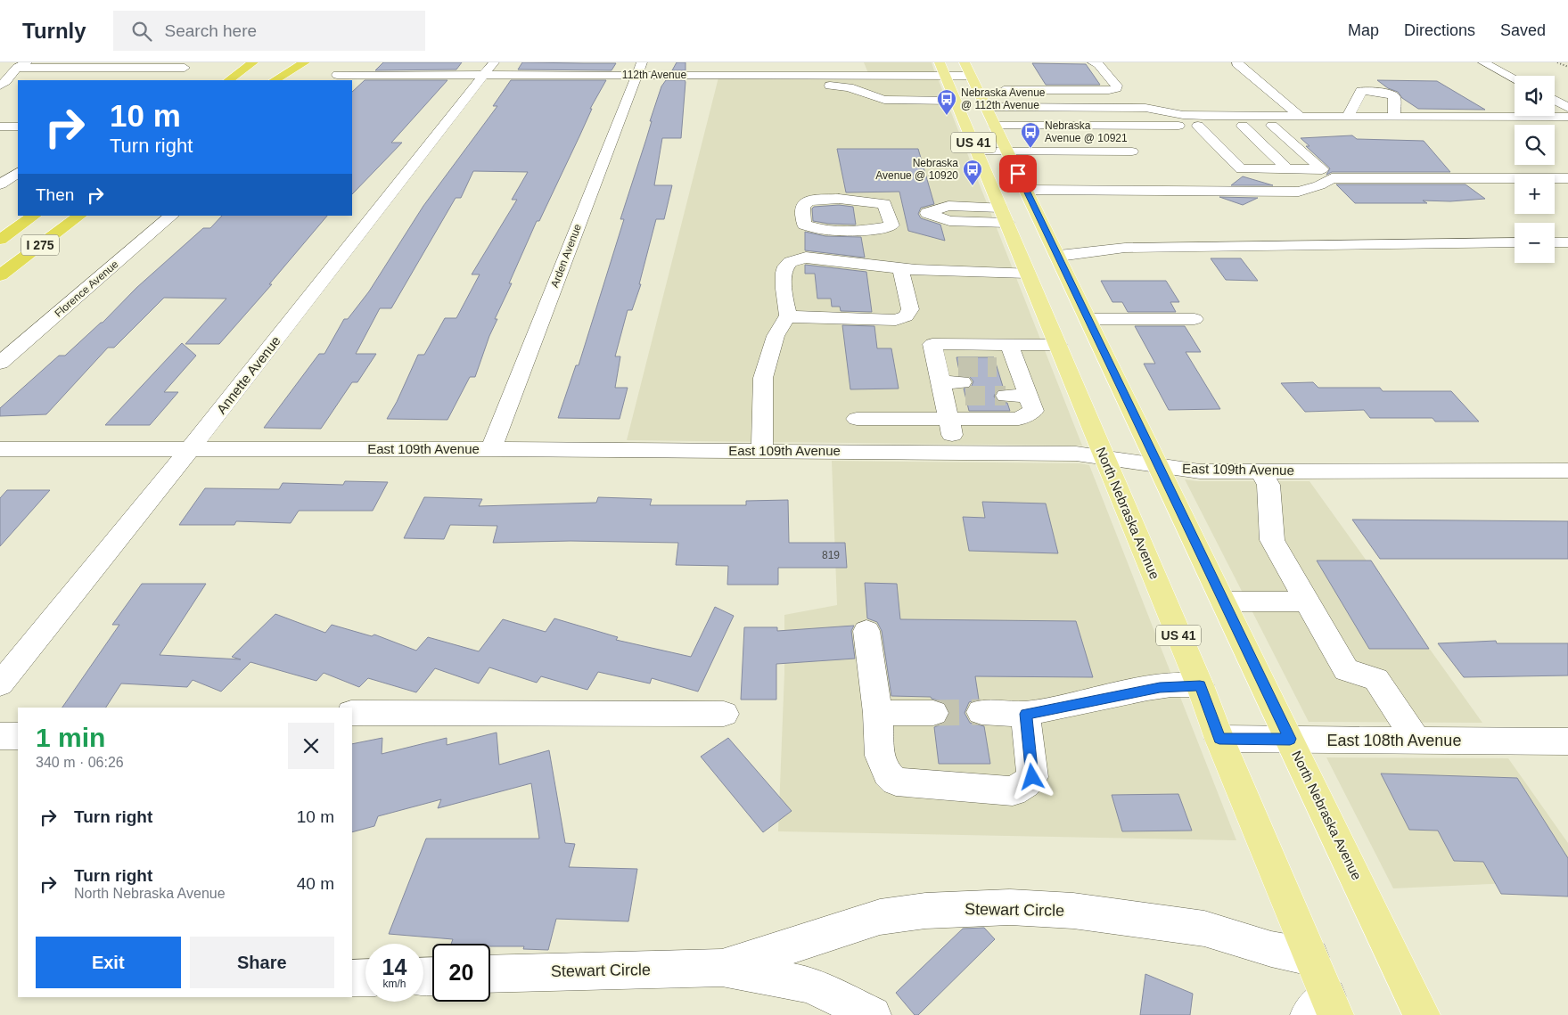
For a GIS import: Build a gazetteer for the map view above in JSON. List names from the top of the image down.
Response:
{
  "streets": {
    "highway": ["I 275"],
    "main road": ["US 41", "North Nebraska Avenue"],
    "street": [
      "112th Avenue",
      "Arden Avenue",
      "Florence Avenue",
      "Annette Avenue",
      "East 109th Avenue",
      "East 108th Avenue",
      "Stewart Circle"
    ]
  },
  "crossings": [
    ["112th Avenue", "Arden Avenue"],
    ["112th Avenue", "Annette Avenue"],
    ["112th Avenue", "North Nebraska Avenue"],
    ["Arden Avenue", "East 109th Avenue"],
    ["Annette Avenue", "East 109th Avenue"],
    ["East 109th Avenue", "North Nebraska Avenue"],
    ["North Nebraska Avenue", "East 108th Avenue"],
    ["North Nebraska Avenue", "Stewart Circle"]
  ],
  "places": {
    "bus stop": ["Nebraska Avenue @ 112th Avenue", "Nebraska Avenue @ 10921", "Nebraska Avenue @ 10920"]
  },
  "house_numbers": ["819"],
  "page": {
    "header": "Turnly",
    "search": "Search here",
    "nav": ["Map", "Directions", "Saved"],
    "map_buttons": ["+", "−"],
    "turn": ["10 m", "Turn right"],
    "then": "Then",
    "heading": ["1 min", "340 m · 06:26"],
    "list": [
      {
        "name": "Turn right",
        "value": "10 m"
      },
      {
        "name": "Turn right",
        "note": "North Nebraska Avenue",
        "value": "40 m"
      }
    ],
    "buttons": ["Exit", "Share"],
    "speed": "14 km/h",
    "limit": "20"
  }
}
